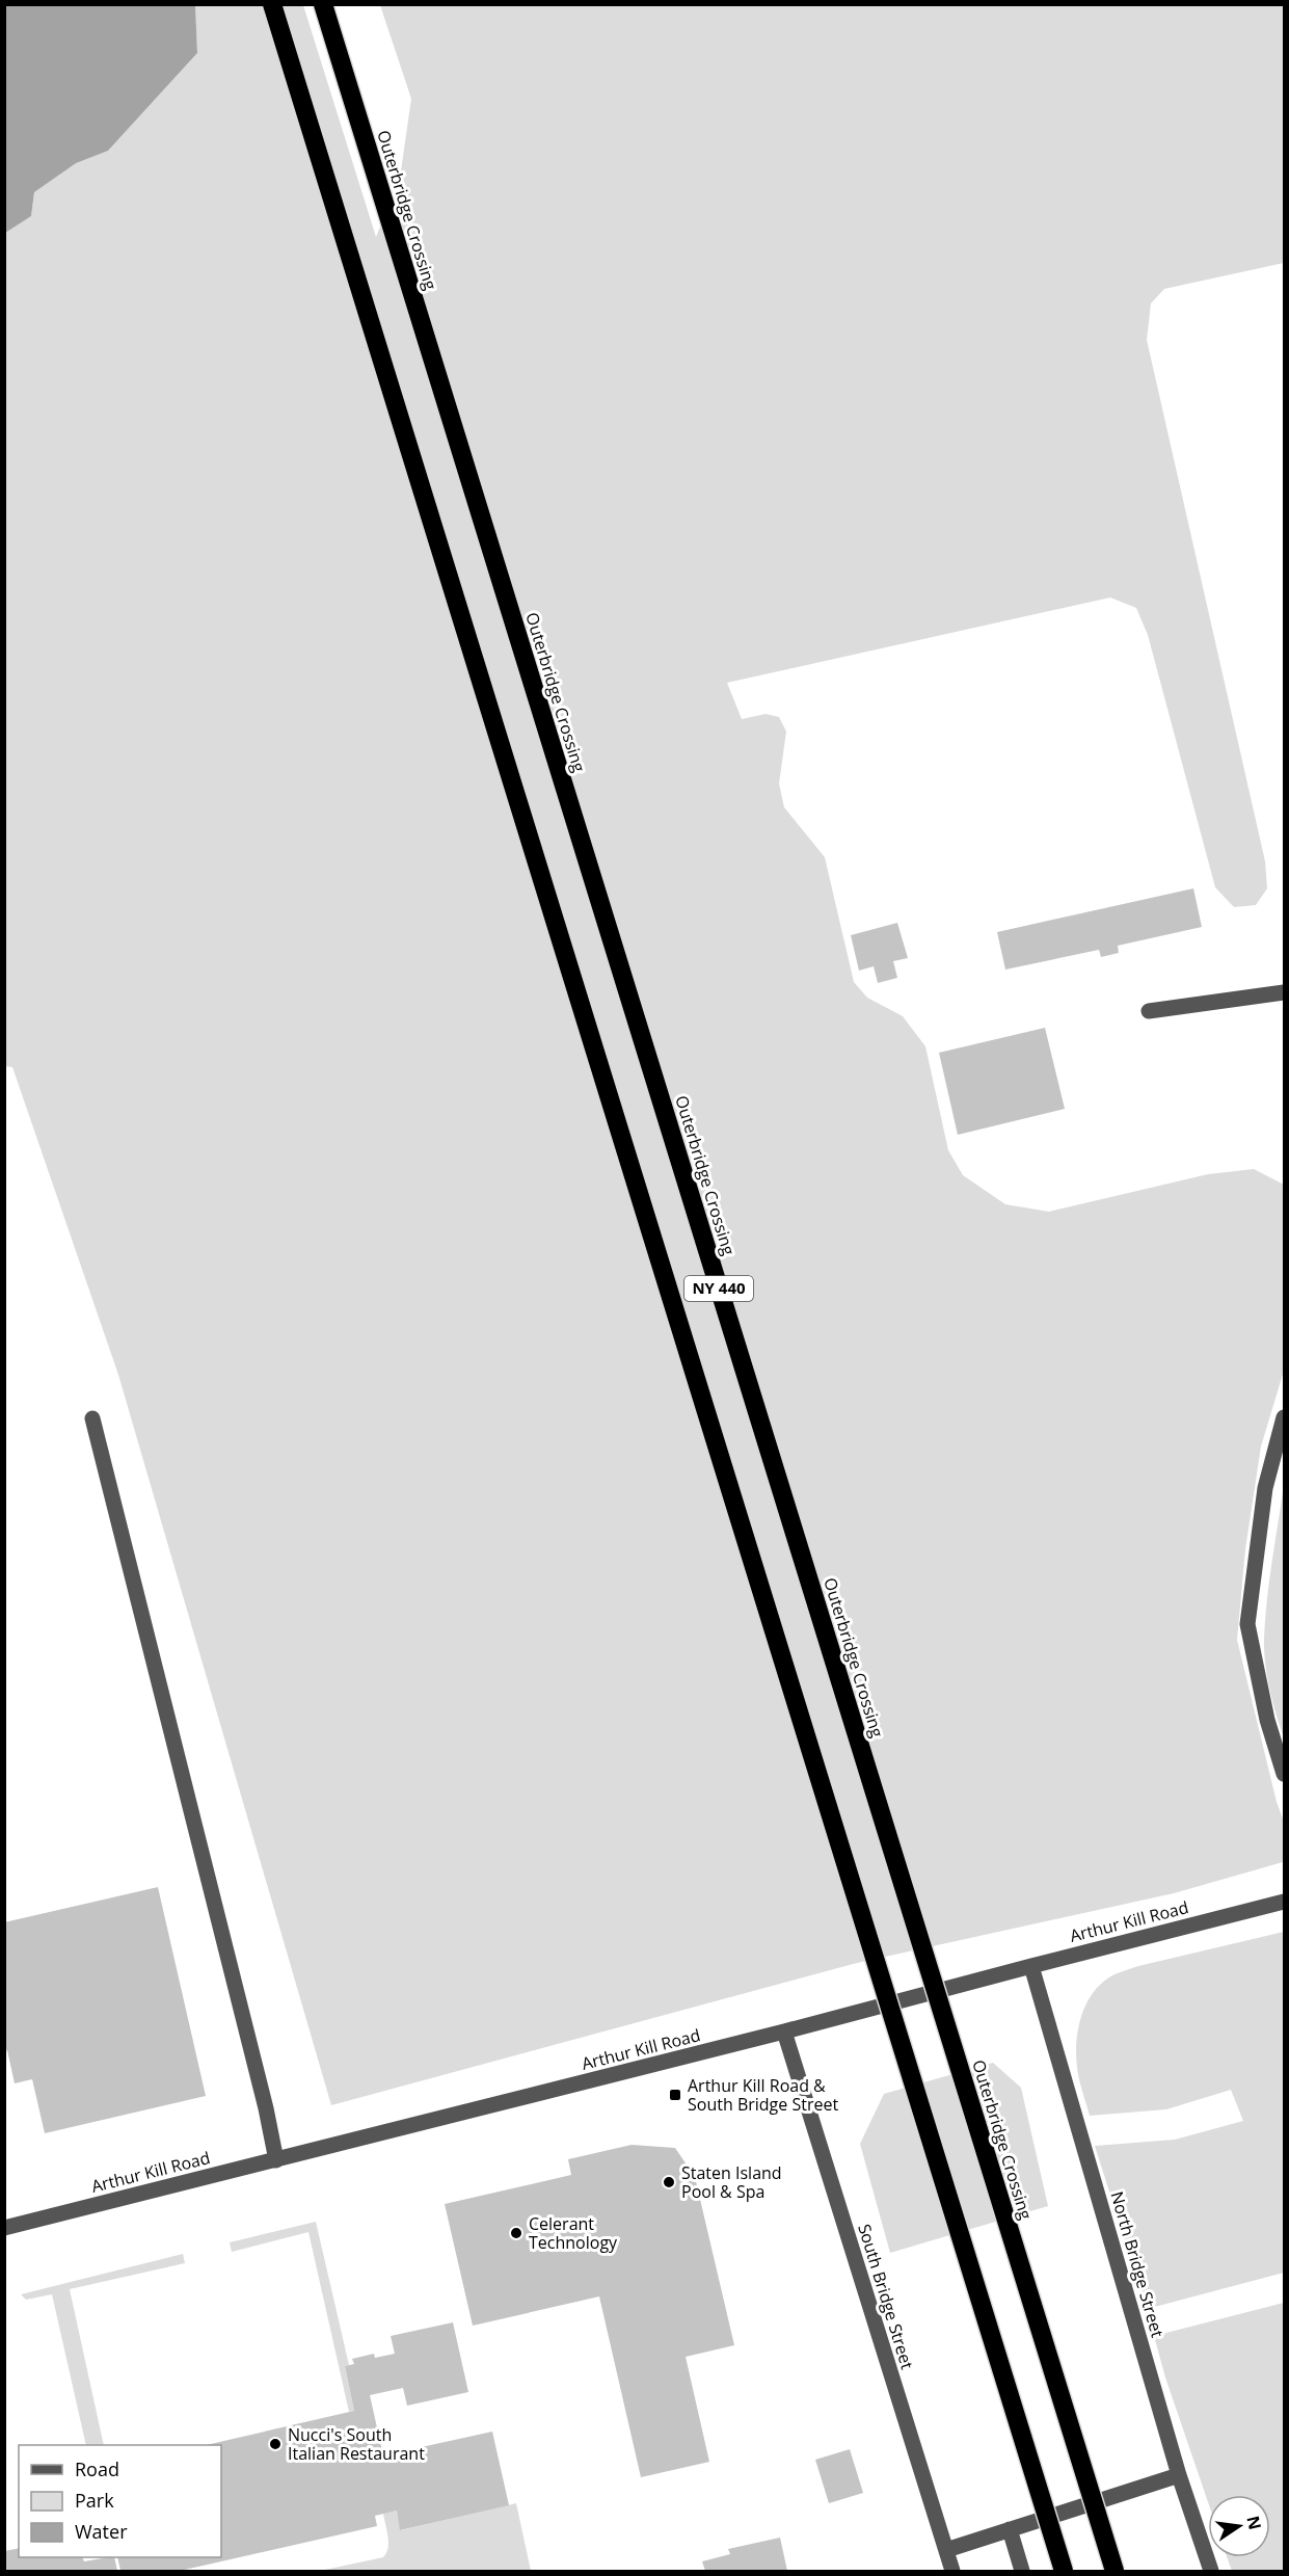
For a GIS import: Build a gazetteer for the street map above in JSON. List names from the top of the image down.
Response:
{
  "streets": {
    "highway": ["Outerbridge Crossing", "NY 440"],
    "street": ["Arthur Kill Road", "North Bridge Street", "South Bridge Street"]
  },
  "crossings": [
    ["Arthur Kill Road", "North Bridge Street"],
    ["Arthur Kill Road", "South Bridge Street"]
  ],
  "places": {
    "transit": ["Arthur Kill Road & South Bridge Street"],
    "other": ["Staten Island Pool & Spa", "Celerant Technology", "Nucci's South Italian Restaurant"]
  },
  "legend": ["Road", "Park", "Water"],
  "north": "right"
}
